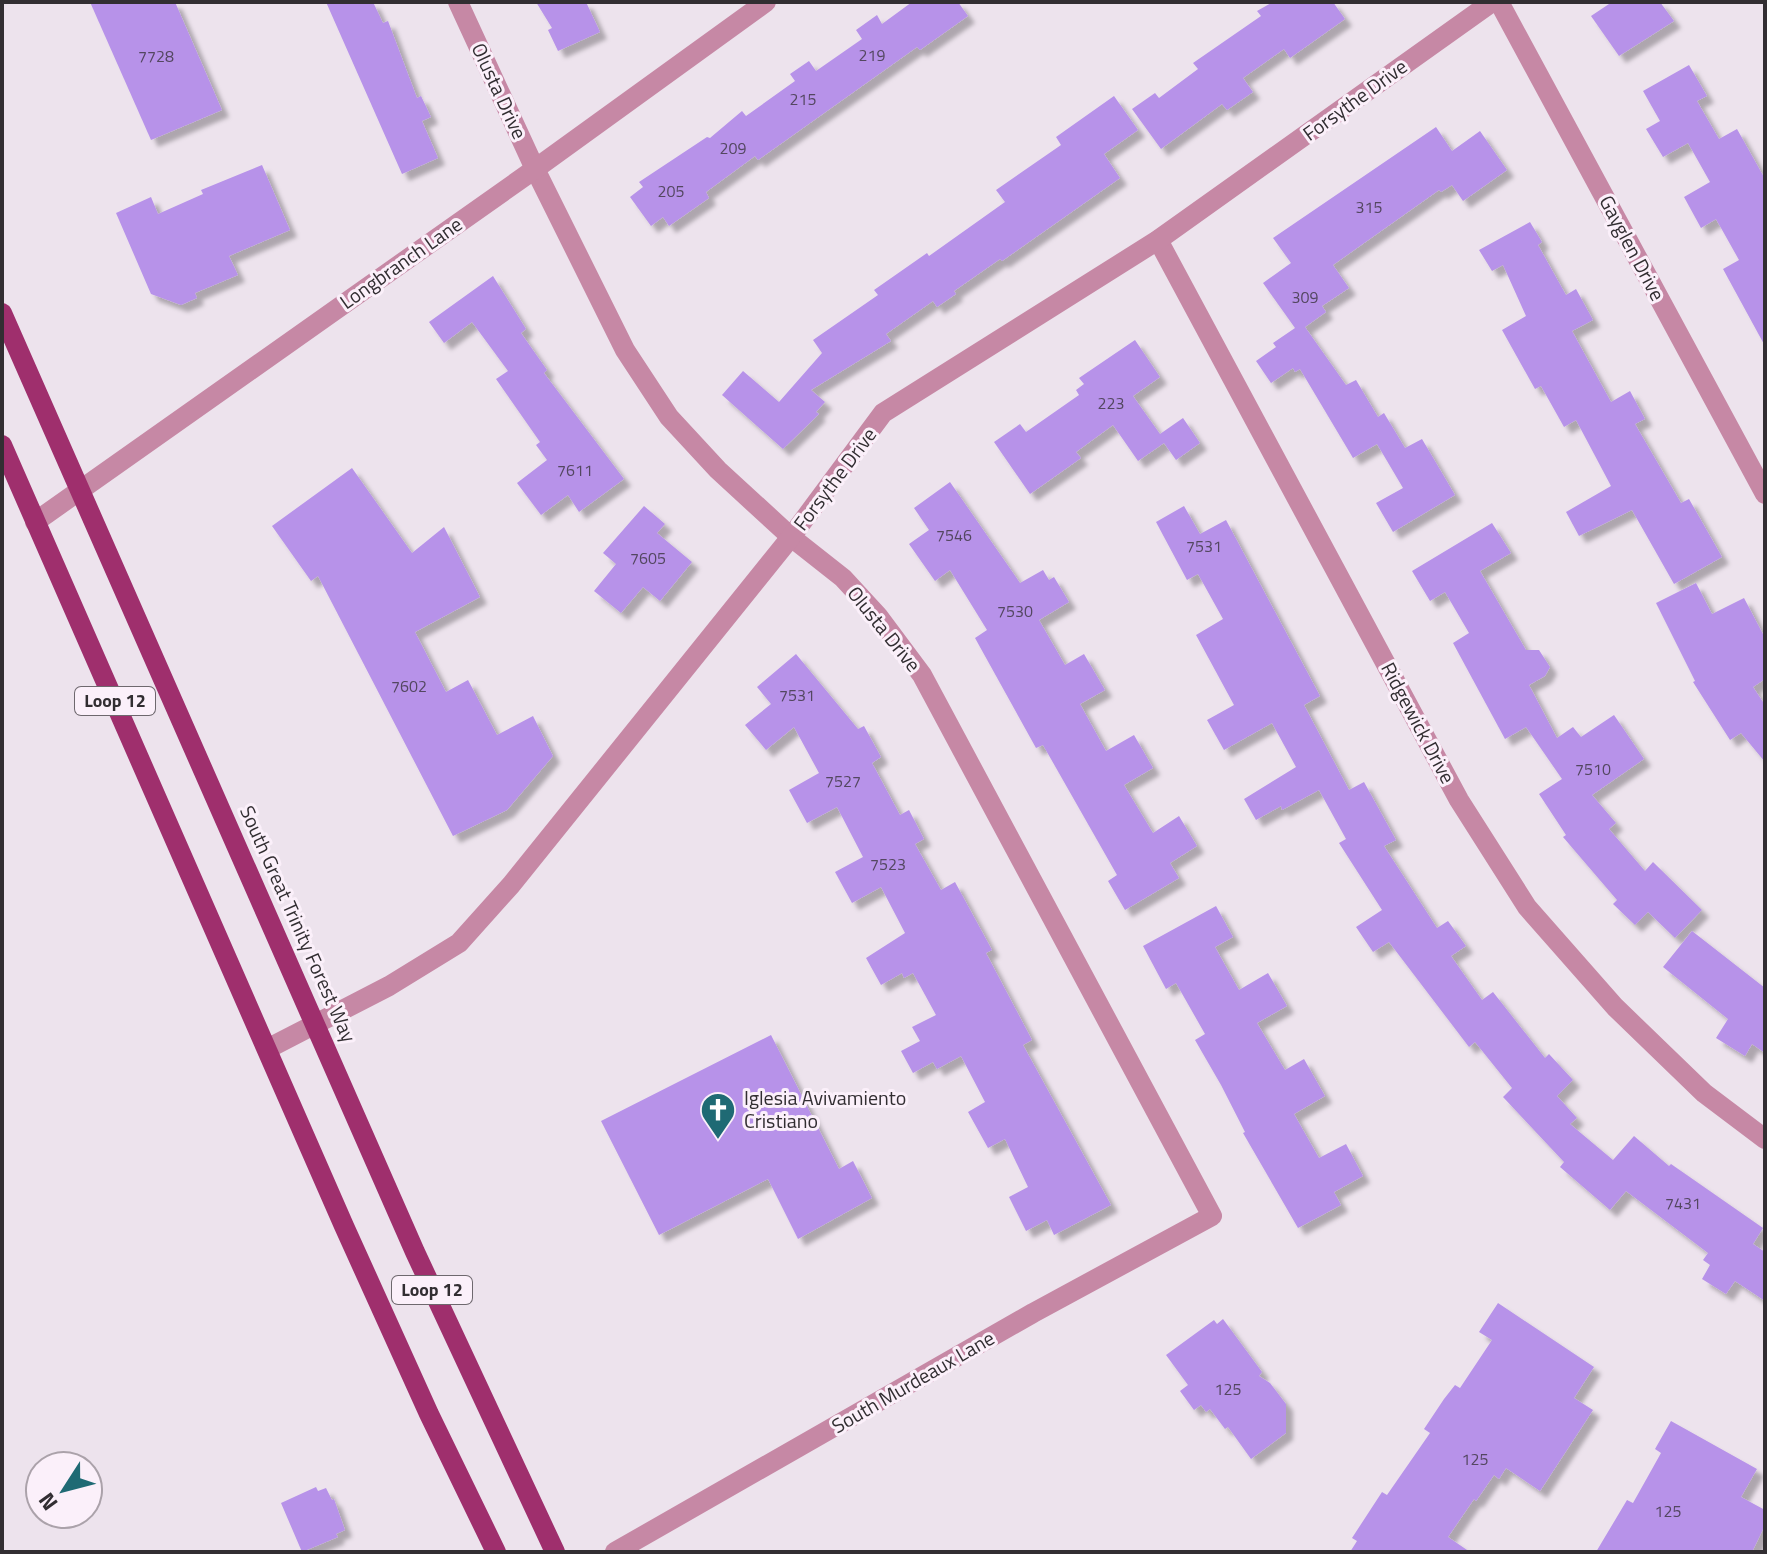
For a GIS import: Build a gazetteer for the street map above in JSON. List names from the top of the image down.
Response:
{
  "streets": {
    "main road": ["Loop 12", "South Great Trinity Forest Way"],
    "street": [
      "Olusta Drive",
      "Forsythe Drive",
      "Gayglen Drive",
      "Longbranch Lane",
      "Ridgewick Drive",
      "South Murdeaux Lane"
    ]
  },
  "crossings": [
    ["Olusta Drive", "Forsythe Drive"],
    ["Olusta Drive", "Longbranch Lane"],
    ["Olusta Drive", "South Murdeaux Lane"],
    ["Forsythe Drive", "Loop 12"],
    ["Forsythe Drive", "Ridgewick Drive"],
    ["Forsythe Drive", "South Great Trinity Forest Way"],
    ["Longbranch Lane", "Loop 12"],
    ["Longbranch Lane", "South Great Trinity Forest Way"]
  ],
  "places": {
    "church": ["Iglesia Avivamiento Cristiano"]
  },
  "house_numbers": [
    "219",
    "7728",
    "215",
    "209",
    "205",
    "315",
    "309",
    "223",
    "7611",
    "7546",
    "7531",
    "7605",
    "7530",
    "7602",
    "7531",
    "7510",
    "7527",
    "7523",
    "7431",
    "125",
    "125",
    "125"
  ],
  "north": "bottom left"
}
